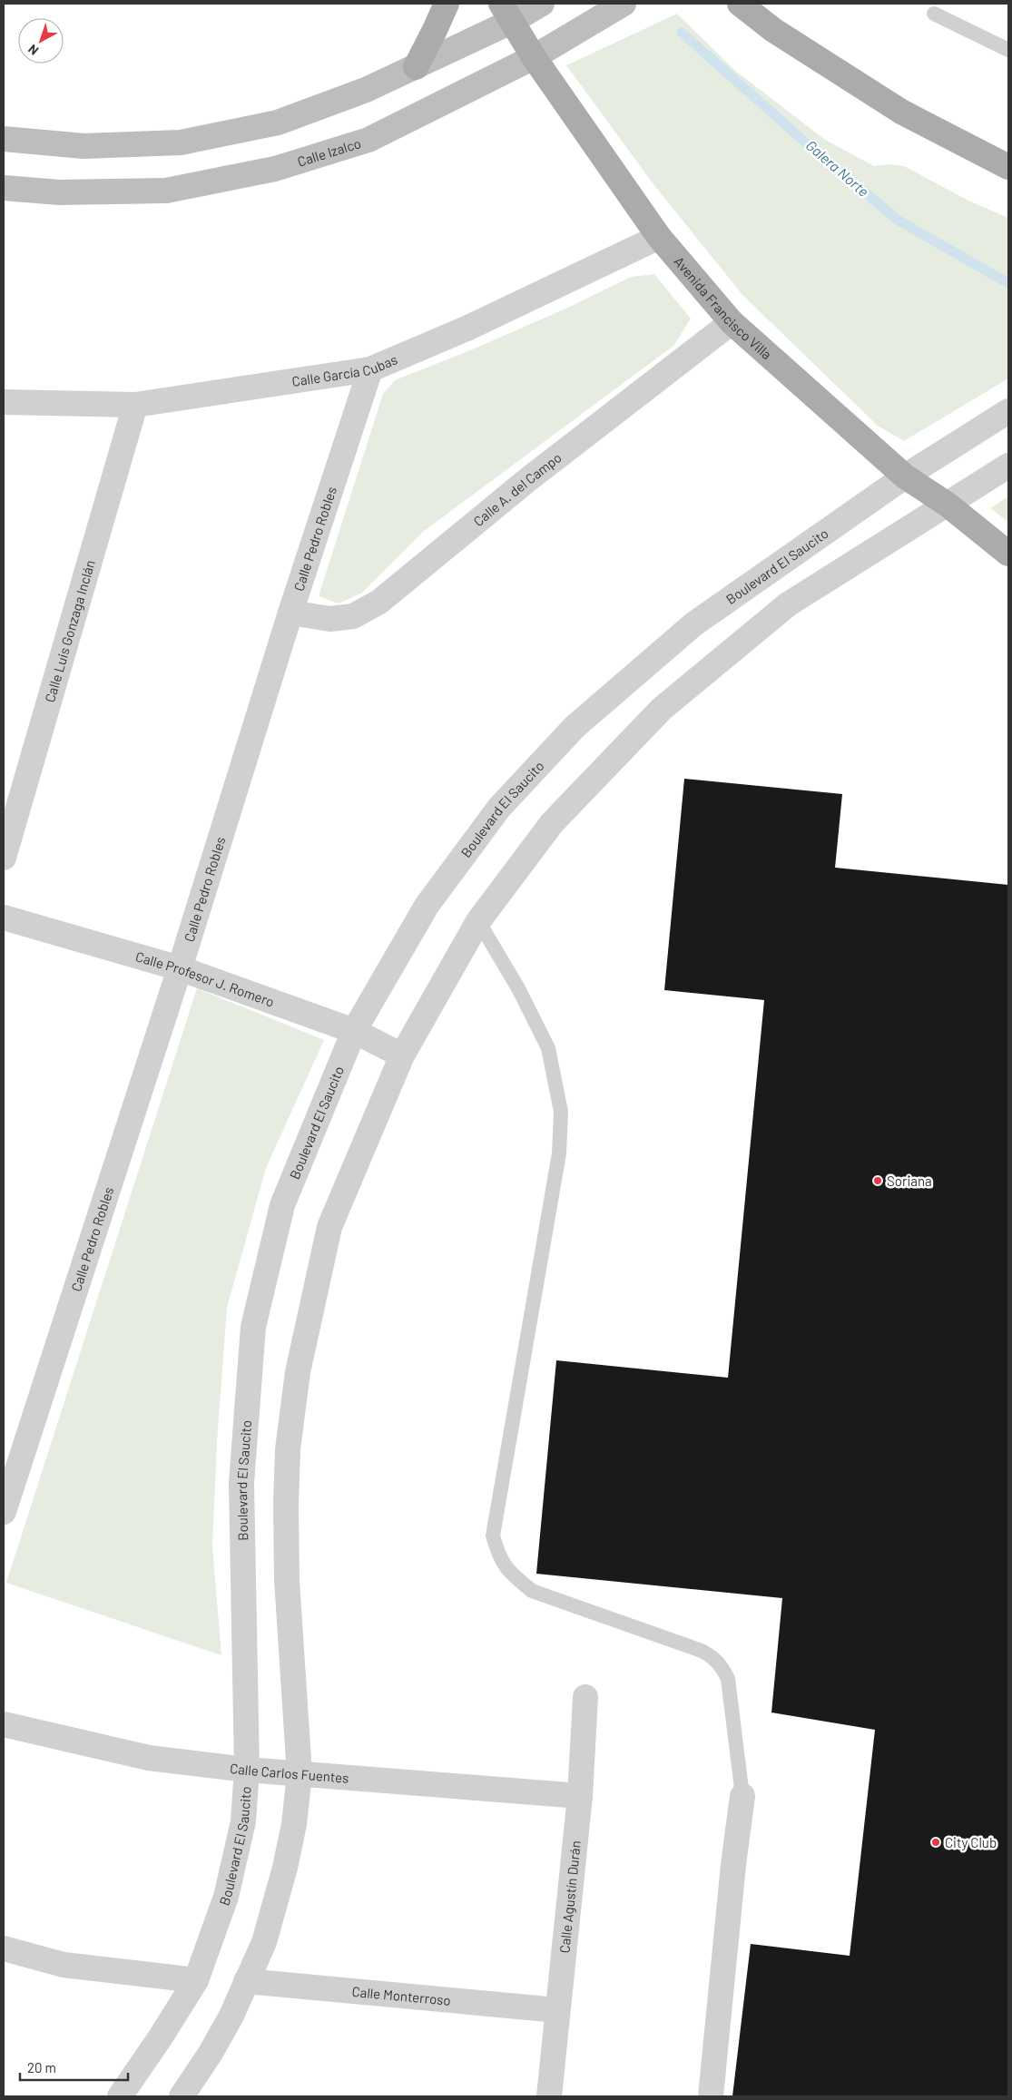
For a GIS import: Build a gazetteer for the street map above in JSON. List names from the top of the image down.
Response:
{
  "streets": {
    "main road": ["Calle Izalco", "Avenida Francisco Villa"],
    "street": [
      "Calle García Cubas",
      "Calle A. del Campo",
      "Calle Pedro Robles",
      "Boulevard El Saucito",
      "Calle Luis Gonzaga Inclán",
      "Calle Profesor J. Romero",
      "Calle Carlos Fuentes",
      "Calle Agustín Durán",
      "Calle Monterroso"
    ]
  },
  "crossings": [
    ["Calle Izalco", "Avenida Francisco Villa"],
    ["Avenida Francisco Villa", "Calle García Cubas"],
    ["Avenida Francisco Villa", "Calle A. del Campo"],
    ["Avenida Francisco Villa", "Boulevard El Saucito"],
    ["Calle García Cubas", "Calle Pedro Robles"],
    ["Calle García Cubas", "Calle Luis Gonzaga Inclán"],
    ["Calle A. del Campo", "Calle Pedro Robles"],
    ["Calle Pedro Robles", "Calle Profesor J. Romero"],
    ["Boulevard El Saucito", "Calle Profesor J. Romero"],
    ["Boulevard El Saucito", "Calle Carlos Fuentes"],
    ["Calle Carlos Fuentes", "Calle Agustín Durán"],
    ["Calle Agustín Durán", "Calle Monterroso"]
  ],
  "water": ["Galera Norte"],
  "places": ["Soriana", "City Club"],
  "scale_bar": "20 m",
  "north": "bottom left"
}
